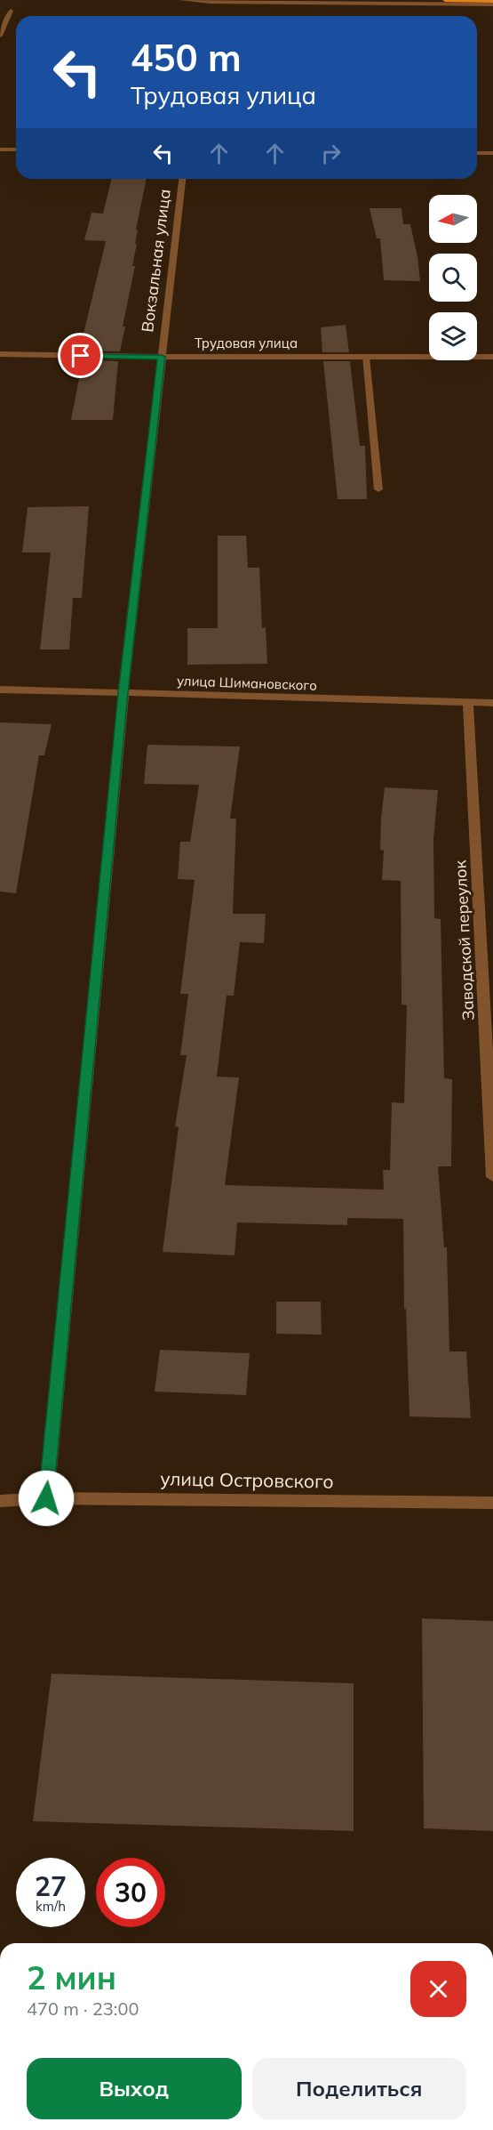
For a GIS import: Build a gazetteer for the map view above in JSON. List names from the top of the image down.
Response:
{
  "streets": {
    "street": [
      "Вокзальная улица",
      "Трудовая улица",
      "улица Шимановского",
      "Заводской переулок",
      "улица Островского"
    ]
  },
  "crossings": [
    ["Вокзальная улица", "Трудовая улица"],
    ["Вокзальная улица", "улица Шимановского"],
    ["Вокзальная улица", "улица Островского"],
    ["улица Шимановского", "Заводской переулок"]
  ],
  "north": "left",
  "page": {
    "turn": ["450 m", "Трудовая улица"],
    "speed": "27 km/h",
    "limit": "30",
    "heading": ["2 мин", "470 m · 23:00"],
    "buttons": ["Выход", "Поделиться"]
  }
}
